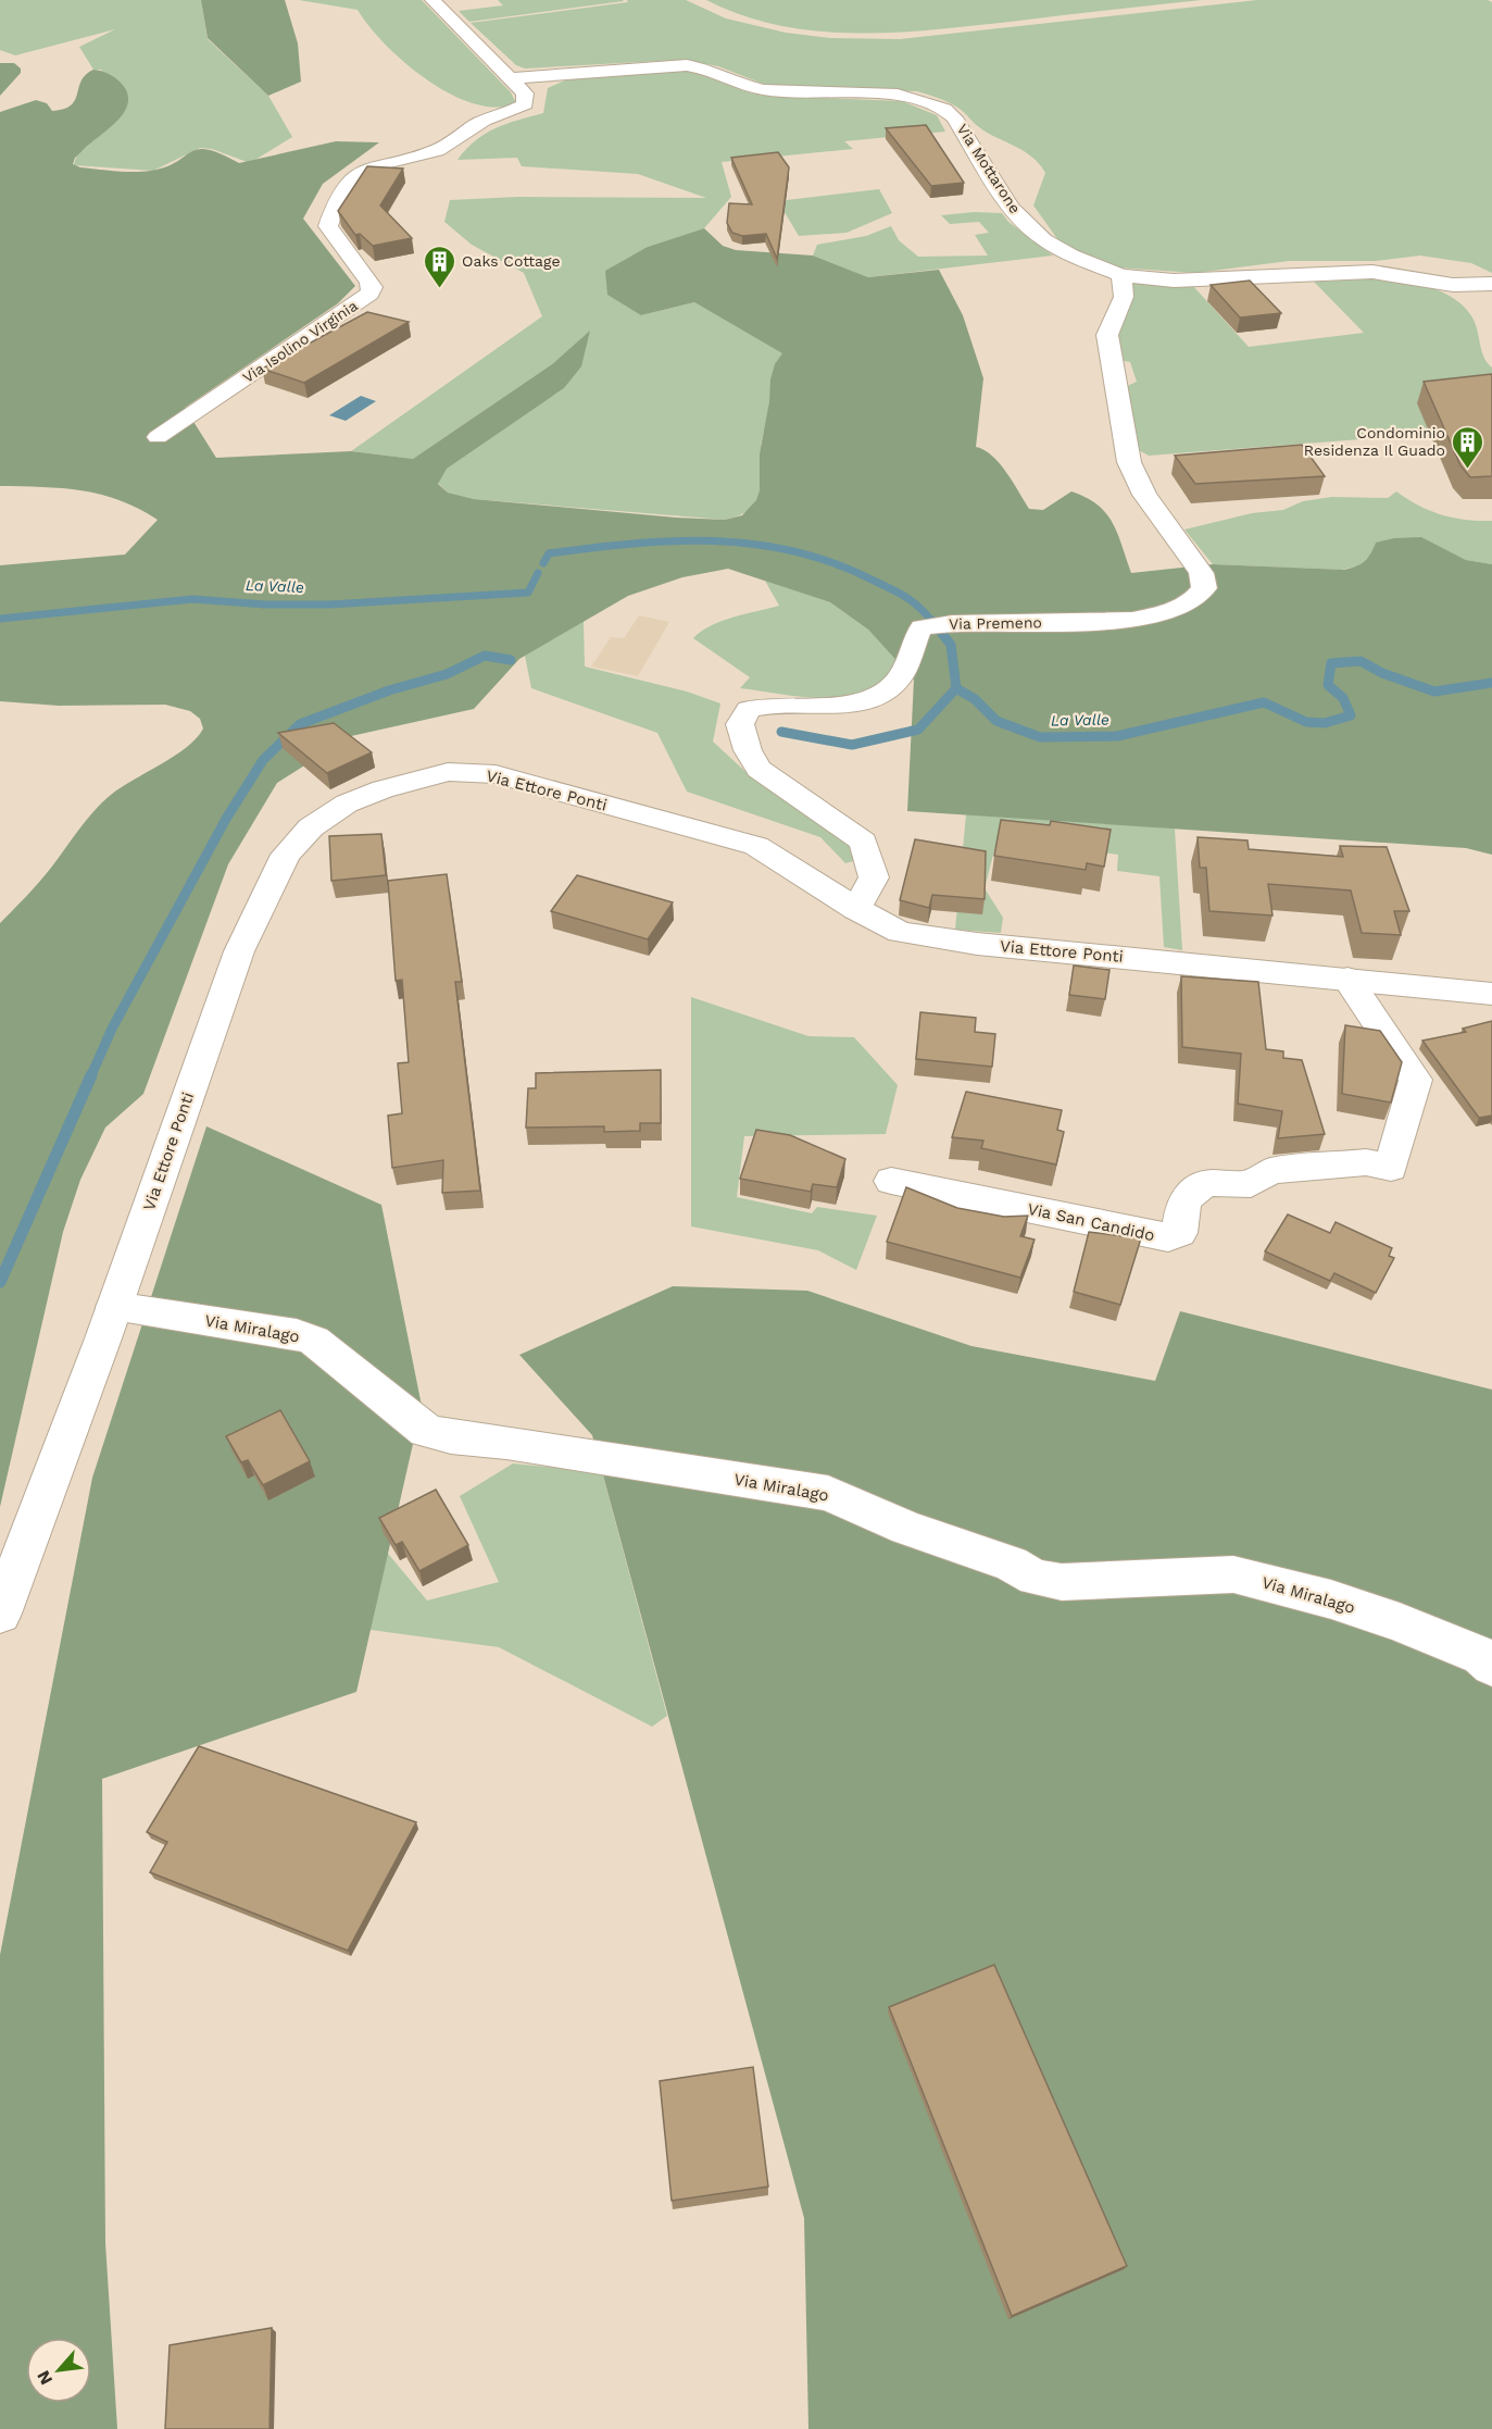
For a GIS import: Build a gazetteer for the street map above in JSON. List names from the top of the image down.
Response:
{
  "streets": {
    "street": [
      "Via Mottarone",
      "Via Isolino Virginia",
      "Via Premeno",
      "Via Ettore Ponti",
      "Via San Candido",
      "Via Miralago"
    ]
  },
  "crossings": [
    ["Via Mottarone", "Via Isolino Virginia"],
    ["Via Mottarone", "Via Premeno"],
    ["Via Premeno", "Via Ettore Ponti"],
    ["Via Ettore Ponti", "Via San Candido"],
    ["Via Ettore Ponti", "Via Miralago"]
  ],
  "water": ["La Valle"],
  "places": {
    "building": ["Oaks Cottage", "Condominio Residenza Il Guado"]
  },
  "north": "bottom left"
}
